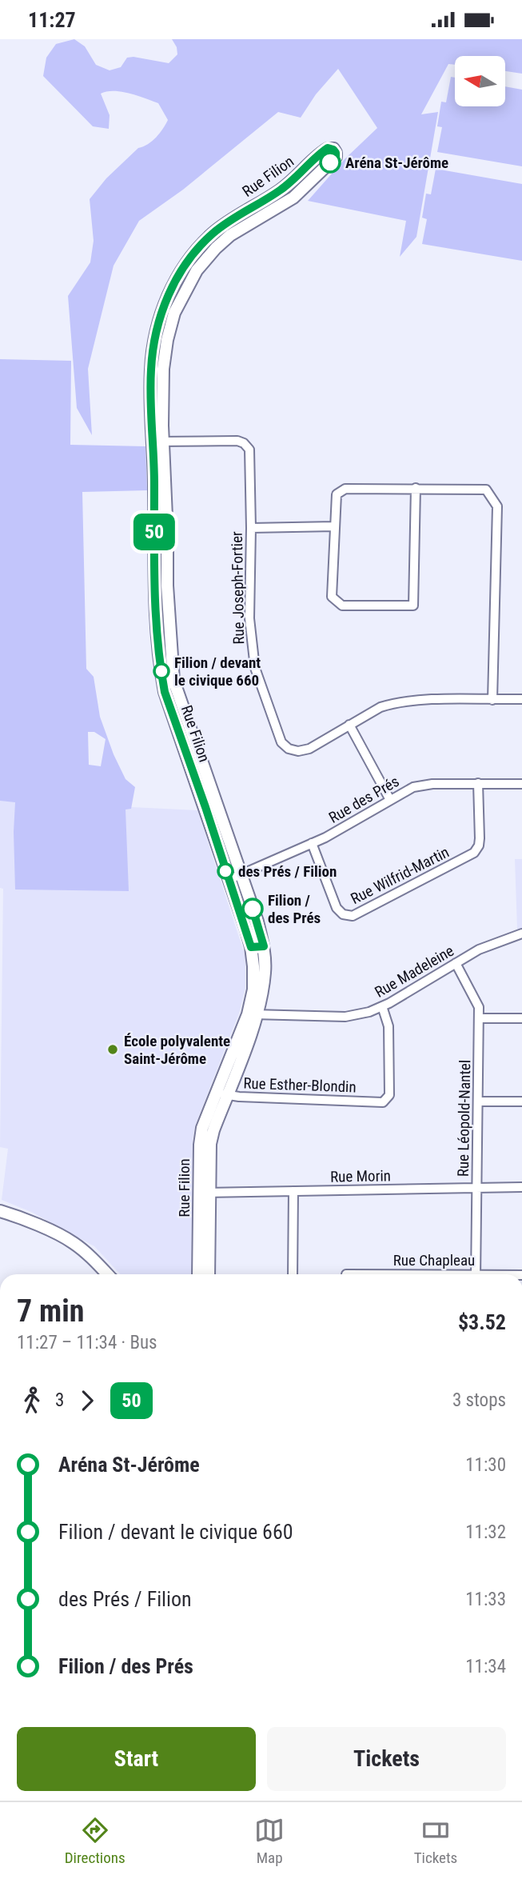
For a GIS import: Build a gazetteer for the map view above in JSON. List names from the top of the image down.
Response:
{
  "streets": {
    "street": [
      "Rue Filion",
      "Rue Joseph-Fortier",
      "Rue des Prés",
      "Rue Wilfrid-Martin",
      "Rue Madeleine",
      "Rue Esther-Blondin",
      "Rue Léopold-Nantel",
      "Rue Morin"
    ]
  },
  "crossings": [
    ["Rue Filion", "Rue Joseph-Fortier"],
    ["Rue Filion", "Rue des Prés"],
    ["Rue Filion", "Rue Madeleine"],
    ["Rue Filion", "Rue Esther-Blondin"],
    ["Rue Filion", "Rue Morin"],
    ["Rue des Prés", "Rue Wilfrid-Martin"],
    ["Rue Madeleine", "Rue Esther-Blondin"],
    ["Rue Madeleine", "Rue Léopold-Nantel"],
    ["Rue Léopold-Nantel", "Rue Morin"]
  ],
  "places": [
    "Aréna St-Jérôme",
    "Filion / devant le civique 660",
    "des Prés / Filion",
    "Filion / des Prés",
    "École polyvalente Saint-Jérôme"
  ],
  "lines": ["bus line 50"],
  "north": "left",
  "page": {
    "status": "11:27",
    "on_map": "50",
    "heading": ["7 min", "11:27 – 11:34 · Bus", "$3.52"],
    "legs": ["3", "50", "3 stops"],
    "list": [
      {
        "name": "Aréna St-Jérôme",
        "value": "11:30"
      },
      {
        "name": "Filion / devant le civique 660",
        "value": "11:32"
      },
      {
        "name": "des Prés / Filion",
        "value": "11:33"
      },
      {
        "name": "Filion / des Prés",
        "value": "11:34"
      }
    ],
    "buttons": ["Start", "Tickets"],
    "tabs": ["Directions", "Map", "Tickets"]
  }
}
